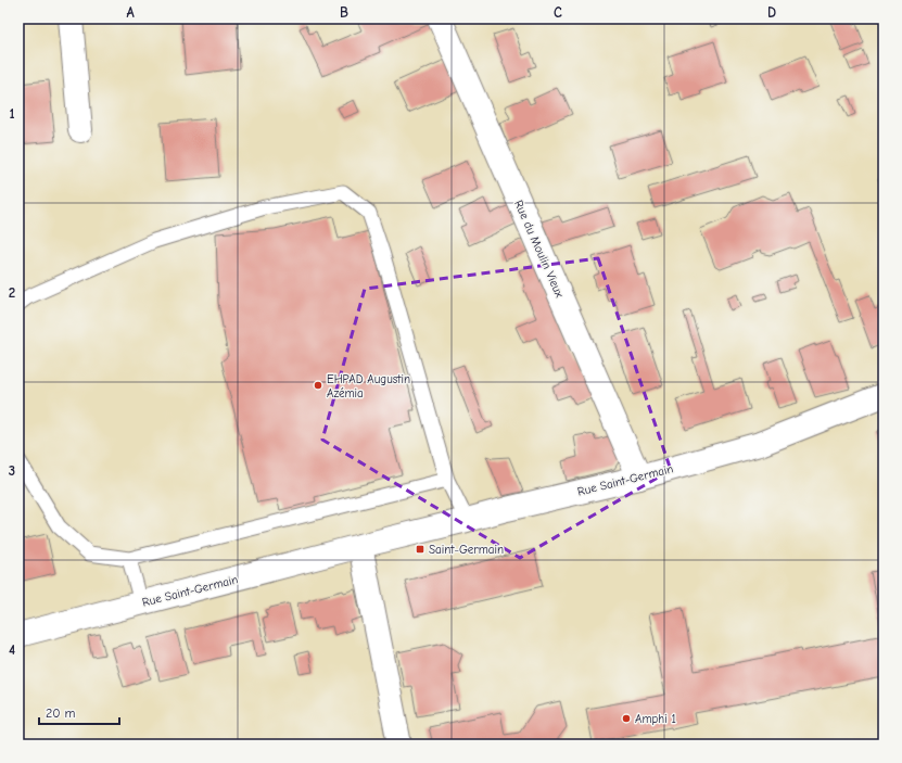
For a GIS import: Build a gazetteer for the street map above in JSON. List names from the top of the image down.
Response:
{
  "streets": {
    "street": ["Rue du Moulin Vieux", "Rue Saint-Germain"]
  },
  "crossings": [
    ["Rue du Moulin Vieux", "Rue Saint-Germain"]
  ],
  "places": {
    "other": ["EHPAD Augustin Azémia", "Amphi 1"],
    "transit": ["Saint-Germain"]
  },
  "scale_bar": "20 m",
  "grid": {
    "columns": [
      "A",
      "B",
      "C",
      "D"
    ],
    "rows": [
      "1",
      "2",
      "3",
      "4"
    ]
  }
}
